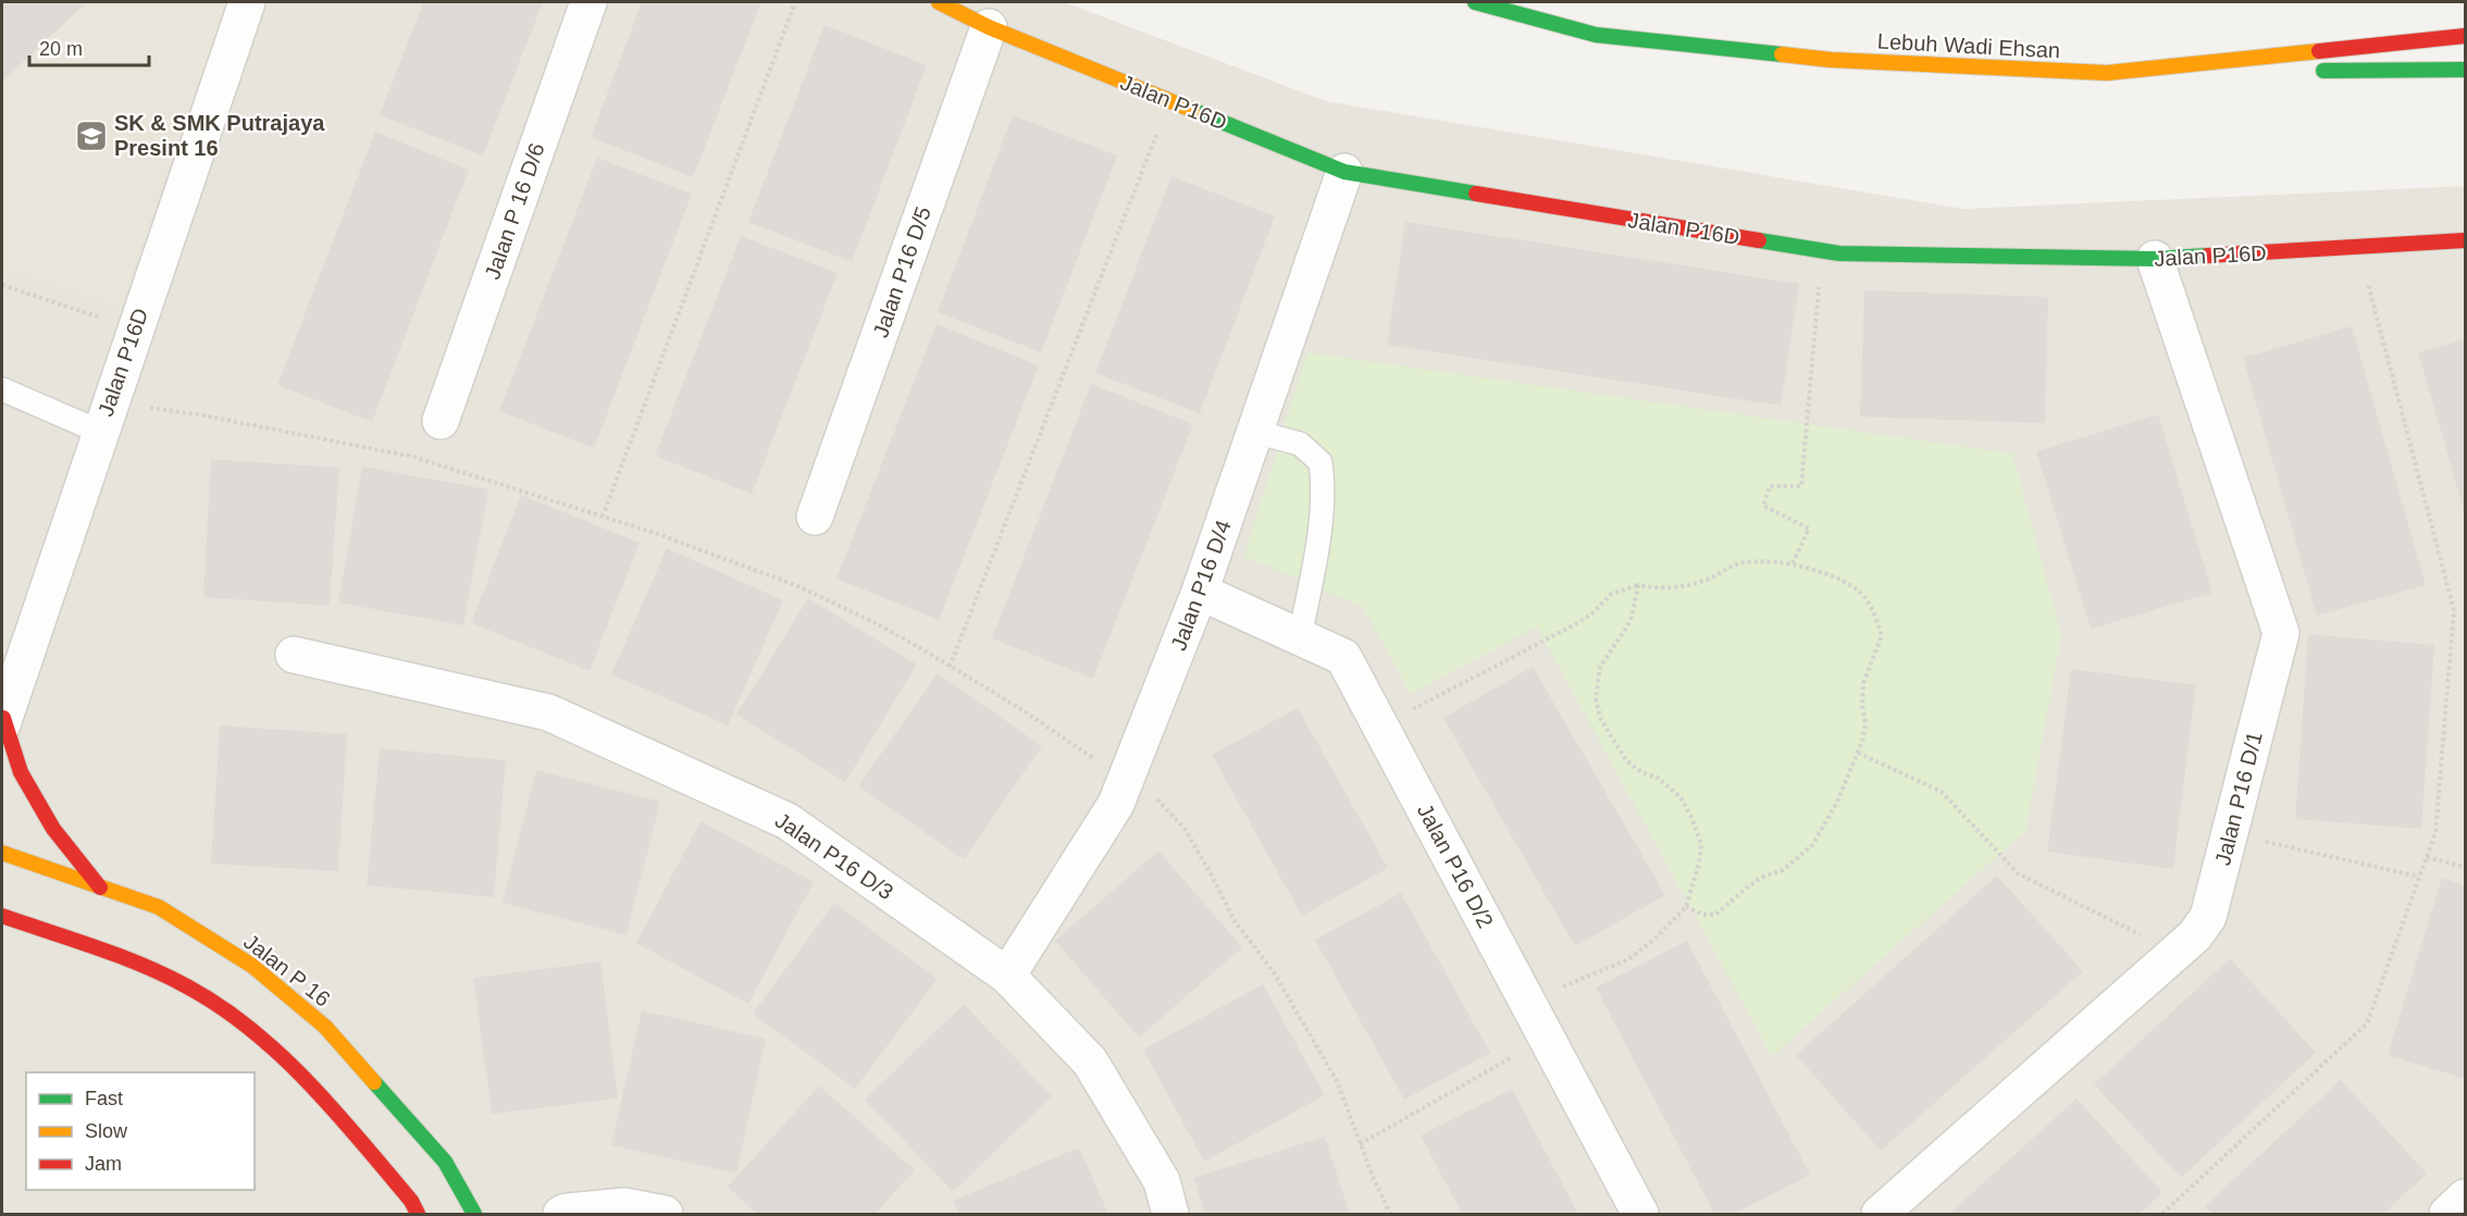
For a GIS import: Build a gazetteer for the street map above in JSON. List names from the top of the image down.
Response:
{
  "streets": {
    "street": [
      "Lebuh Wadi Ehsan",
      "Jalan P16D",
      "Jalan P 16 D/6",
      "Jalan P16 D/5",
      "Jalan P16 D/4",
      "Jalan P16 D/1",
      "Jalan P16 D/3",
      "Jalan P16 D/2",
      "Jalan P 16"
    ]
  },
  "crossings": [
    ["Jalan P16D", "Jalan P16 D/5"],
    ["Jalan P16D", "Jalan P16 D/4"],
    ["Jalan P16D", "Jalan P16 D/1"],
    ["Jalan P16 D/4", "Jalan P16 D/3"],
    ["Jalan P16 D/4", "Jalan P16 D/2"]
  ],
  "places": {
    "school or university": ["SK & SMK Putrajaya Presint 16"]
  },
  "legend": ["Fast", "Slow", "Jam"],
  "scale_bar": "20 m"
}
